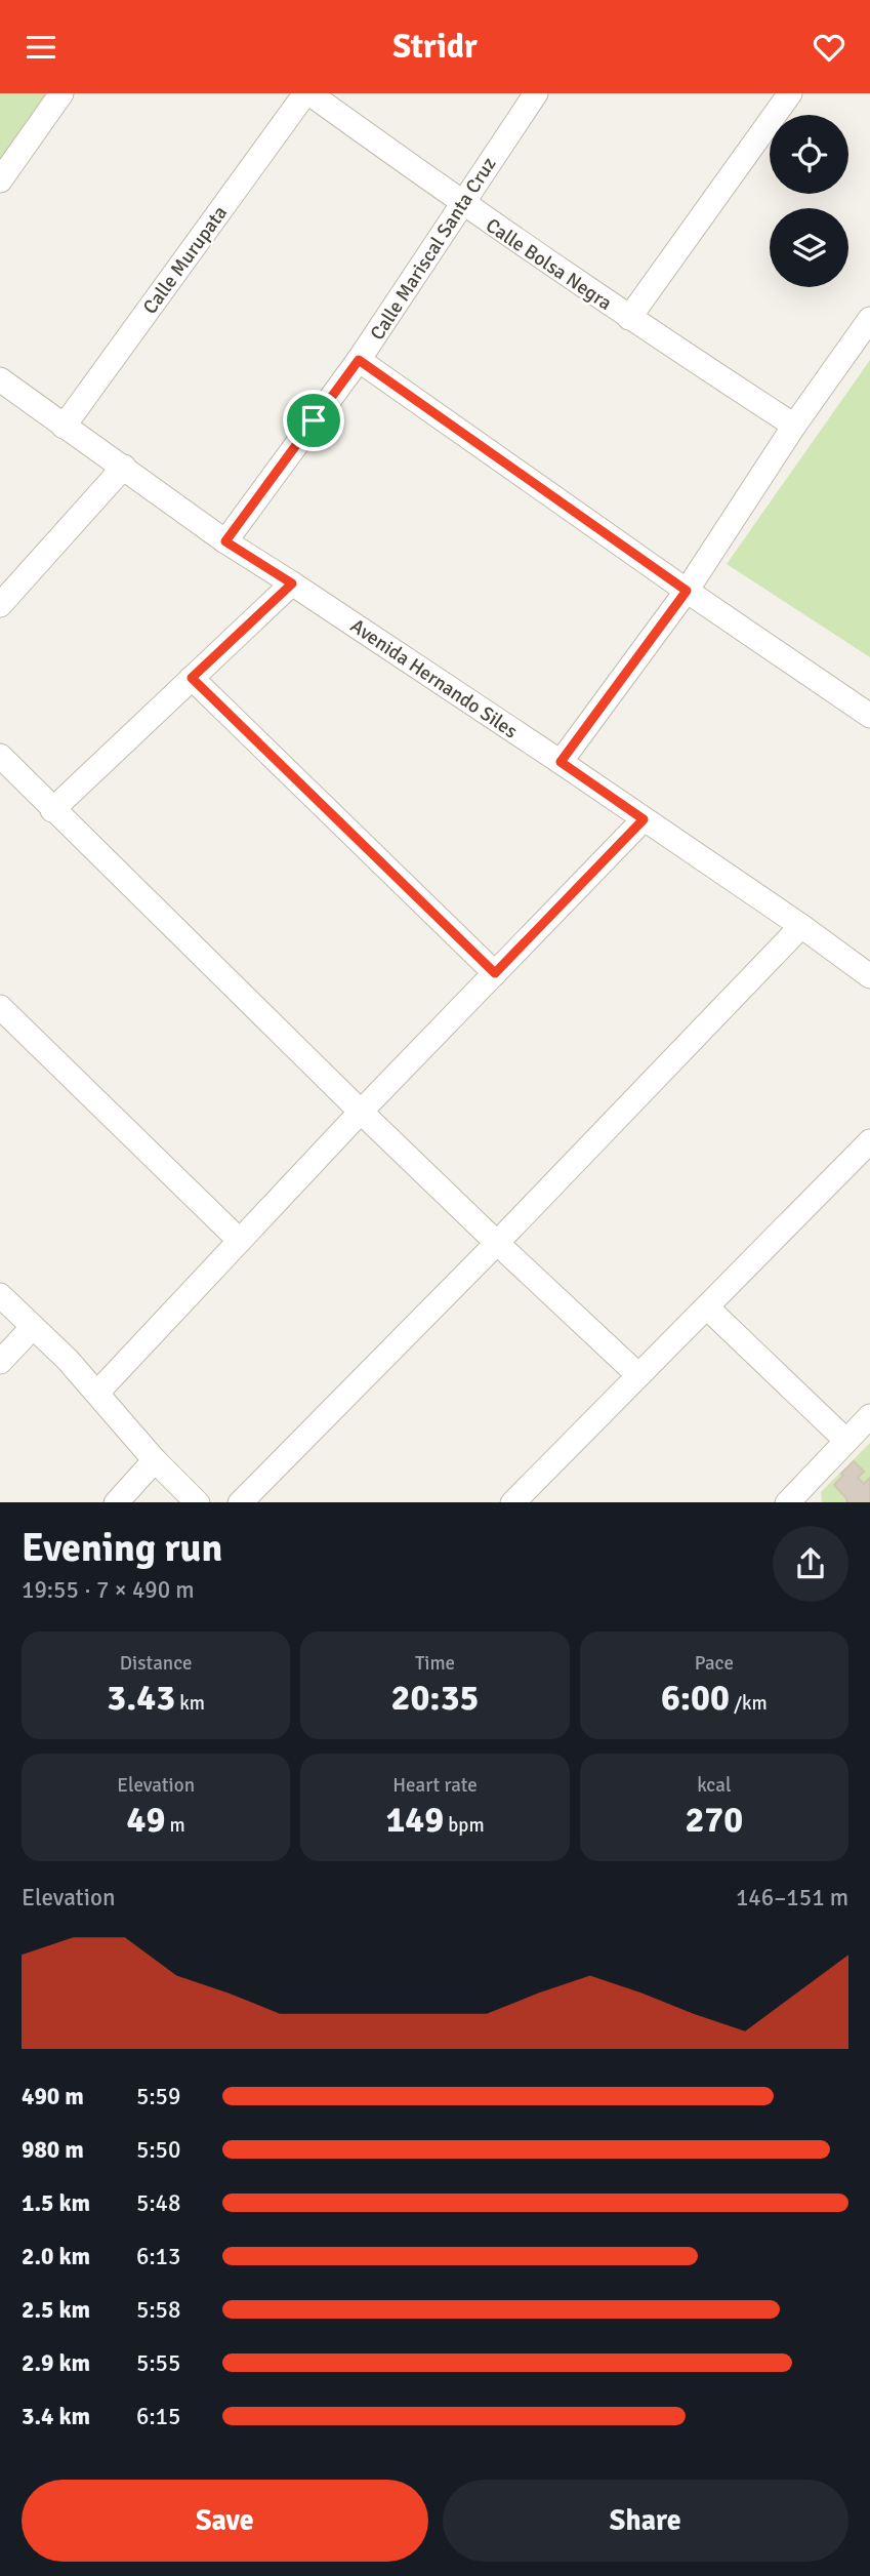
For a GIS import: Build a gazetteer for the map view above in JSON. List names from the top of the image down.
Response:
{
  "streets": {
    "street": [
      "Calle Mariscal Santa Cruz",
      "Calle Murupata",
      "Calle Bolsa Negra",
      "Avenida Hernando Siles"
    ]
  },
  "crossings": [
    ["Calle Mariscal Santa Cruz", "Calle Bolsa Negra"],
    ["Calle Mariscal Santa Cruz", "Avenida Hernando Siles"],
    ["Calle Murupata", "Calle Bolsa Negra"],
    ["Calle Murupata", "Avenida Hernando Siles"]
  ],
  "page": {
    "header": "Stridr",
    "heading": ["Evening run", "19:55 · 7 × 490 m"],
    "stats": [
      ["Distance", "3.43 km"],
      ["Time", "20:35"],
      ["Pace", "6:00 /km"],
      ["Elevation", "49 m"],
      ["Heart rate", "149 bpm"],
      ["kcal", "270"]
    ],
    "chart": ["Elevation", "146–151 m"],
    "list": [
      {
        "name": "490 m",
        "note": "5:59"
      },
      {
        "name": "980 m",
        "note": "5:50"
      },
      {
        "name": "1.5 km",
        "note": "5:48"
      },
      {
        "name": "2.0 km",
        "note": "6:13"
      },
      {
        "name": "2.5 km",
        "note": "5:58"
      },
      {
        "name": "2.9 km",
        "note": "5:55"
      },
      {
        "name": "3.4 km",
        "note": "6:15"
      }
    ],
    "buttons": ["Save", "Share"]
  }
}
